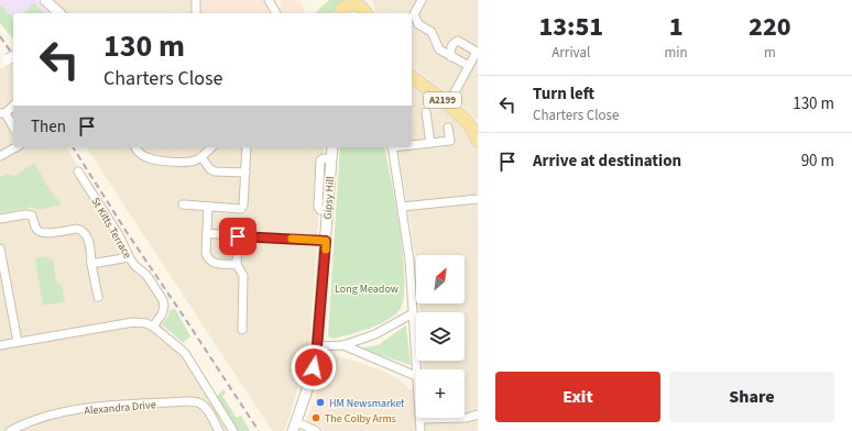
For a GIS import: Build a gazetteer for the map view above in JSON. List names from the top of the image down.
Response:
{
  "streets": {
    "main road": ["A2199"],
    "street": ["Gipsy Hill", "St Kitts Terrace", "Alexandra Drive"]
  },
  "parks": ["Long Meadow"],
  "places": ["HM Newsmarket", "The Colby Arms"],
  "north": "top right",
  "page": {
    "eta": [
      "13:51",
      "Arrival",
      "1",
      "min",
      "220",
      "m"
    ],
    "turn": ["130 m", "Charters Close"],
    "list": [
      {
        "name": "Turn left",
        "note": "Charters Close",
        "value": "130 m"
      },
      {
        "name": "Arrive at destination",
        "value": "90 m"
      }
    ],
    "then": "Then",
    "map_buttons": "+",
    "buttons": ["Exit", "Share"]
  }
}
